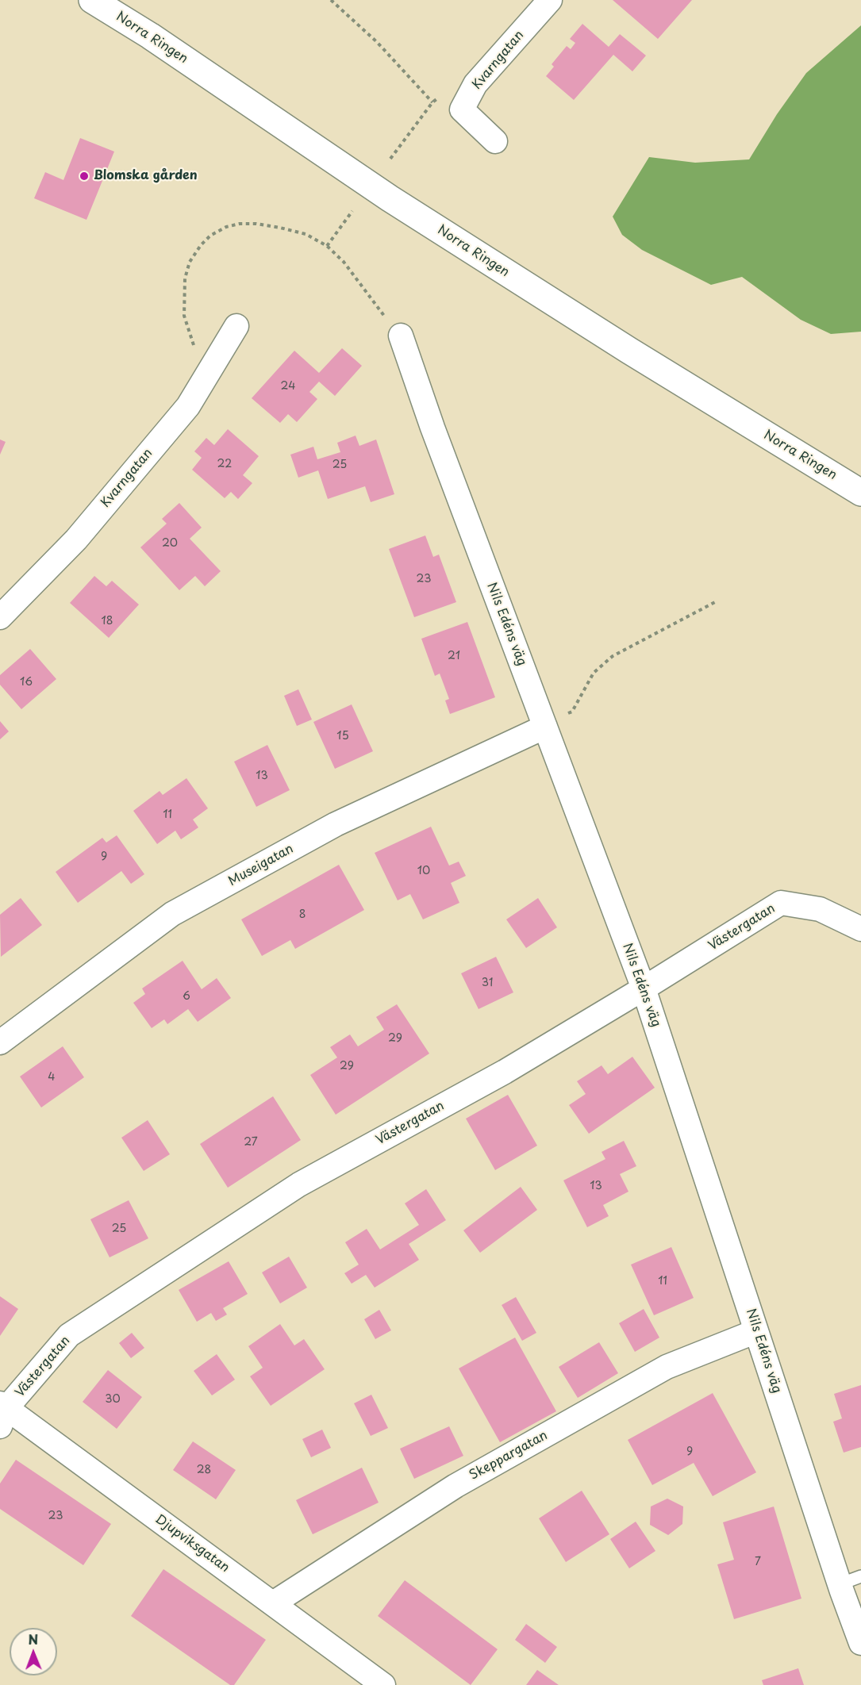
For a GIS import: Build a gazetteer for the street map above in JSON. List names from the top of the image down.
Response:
{
  "streets": {
    "street": [
      "Norra Ringen",
      "Kvarngatan",
      "Nils Edéns väg",
      "Museigatan",
      "Västergatan",
      "Skeppargatan",
      "Djupviksgatan"
    ]
  },
  "crossings": [
    ["Nils Edéns väg", "Museigatan"],
    ["Nils Edéns väg", "Västergatan"],
    ["Nils Edéns väg", "Skeppargatan"],
    ["Västergatan", "Djupviksgatan"],
    ["Skeppargatan", "Djupviksgatan"]
  ],
  "places": ["Blomska gården"],
  "house_numbers": [
    "24",
    "22",
    "25",
    "20",
    "23",
    "18",
    "21",
    "16",
    "15",
    "13",
    "11",
    "9",
    "10",
    "8",
    "31",
    "6",
    "29",
    "29",
    "4",
    "27",
    "13",
    "25",
    "11",
    "30",
    "9",
    "28",
    "23",
    "7"
  ],
  "north": "top"
}
